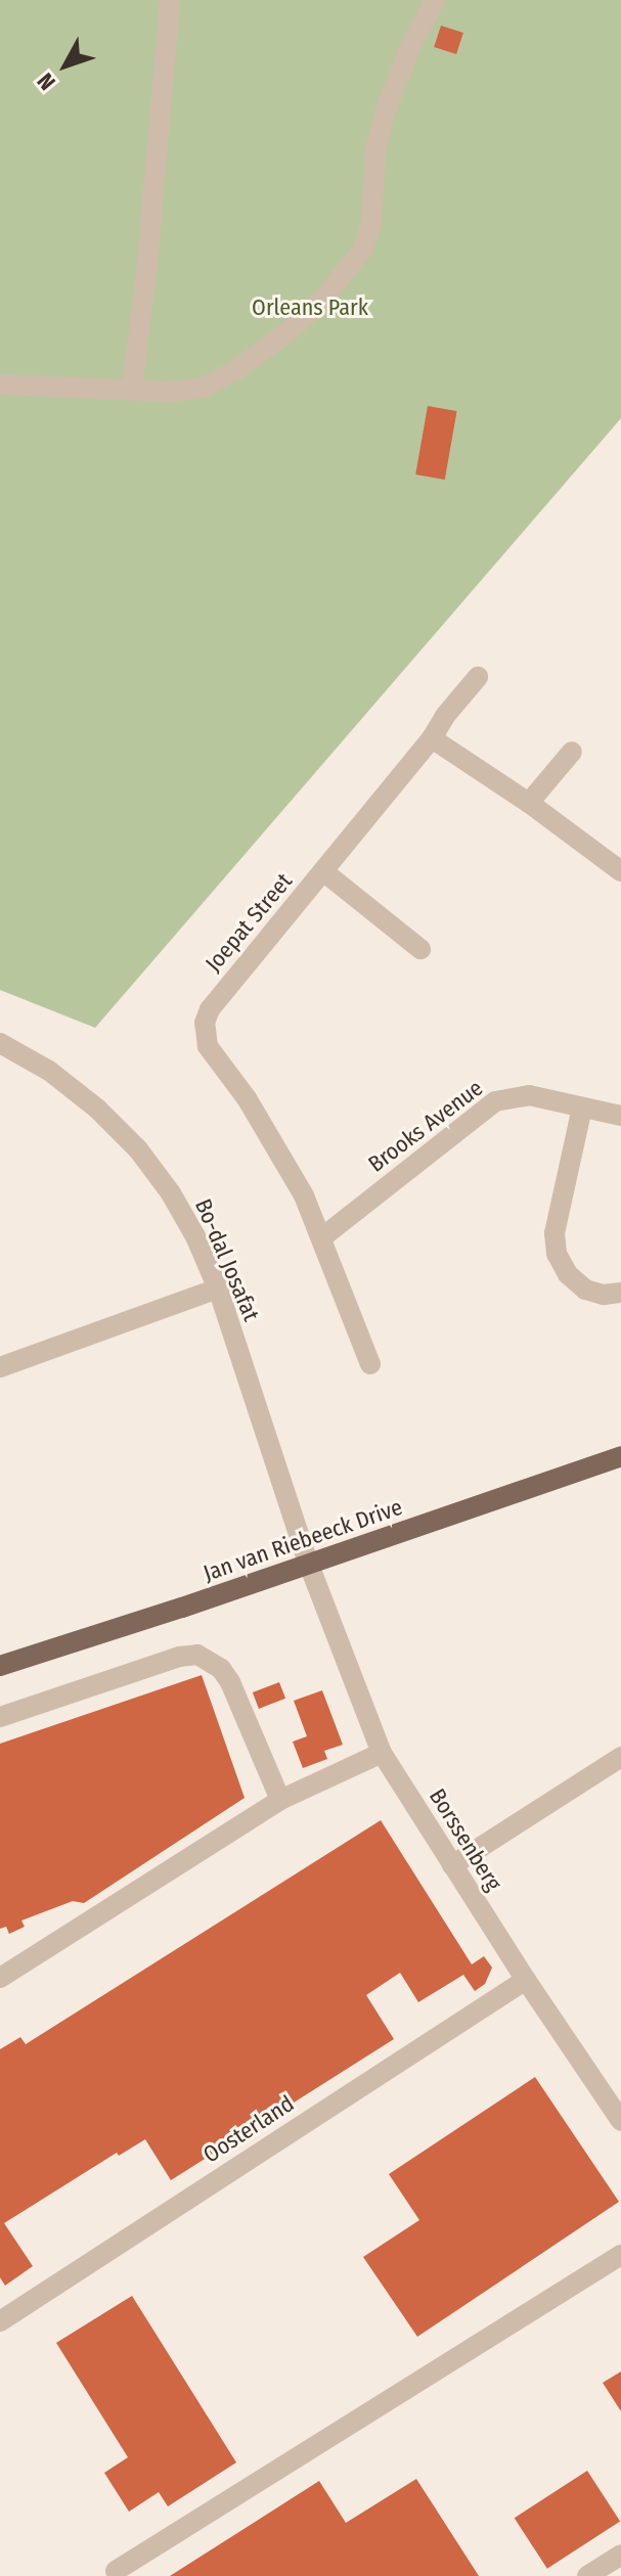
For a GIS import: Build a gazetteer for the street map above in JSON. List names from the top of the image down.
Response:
{
  "streets": {
    "main road": ["Jan van Riebeeck Drive"],
    "street": [
      "Joepat Street",
      "Brooks Avenue",
      "Bo-dal Josafat",
      "Borssenberg",
      "Oosterland"
    ]
  },
  "crossings": [
    ["Joepat Street", "Brooks Avenue"],
    ["Bo-dal Josafat", "Jan van Riebeeck Drive"],
    ["Bo-dal Josafat", "Borssenberg"],
    ["Jan van Riebeeck Drive", "Borssenberg"],
    ["Borssenberg", "Oosterland"]
  ],
  "parks": ["Orleans Park"],
  "north": "bottom left"
}
